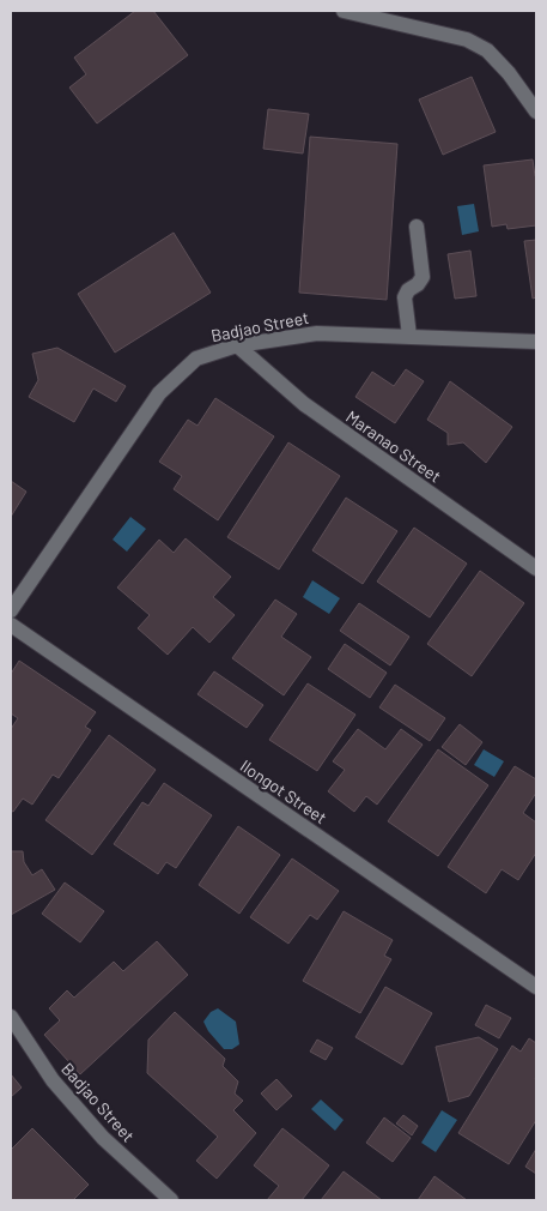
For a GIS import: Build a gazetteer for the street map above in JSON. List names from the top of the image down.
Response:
{
  "streets": {
    "street": ["Badjao Street", "Maranao Street", "Ilongot Street"]
  },
  "crossings": [
    ["Badjao Street", "Maranao Street"]
  ]
}
